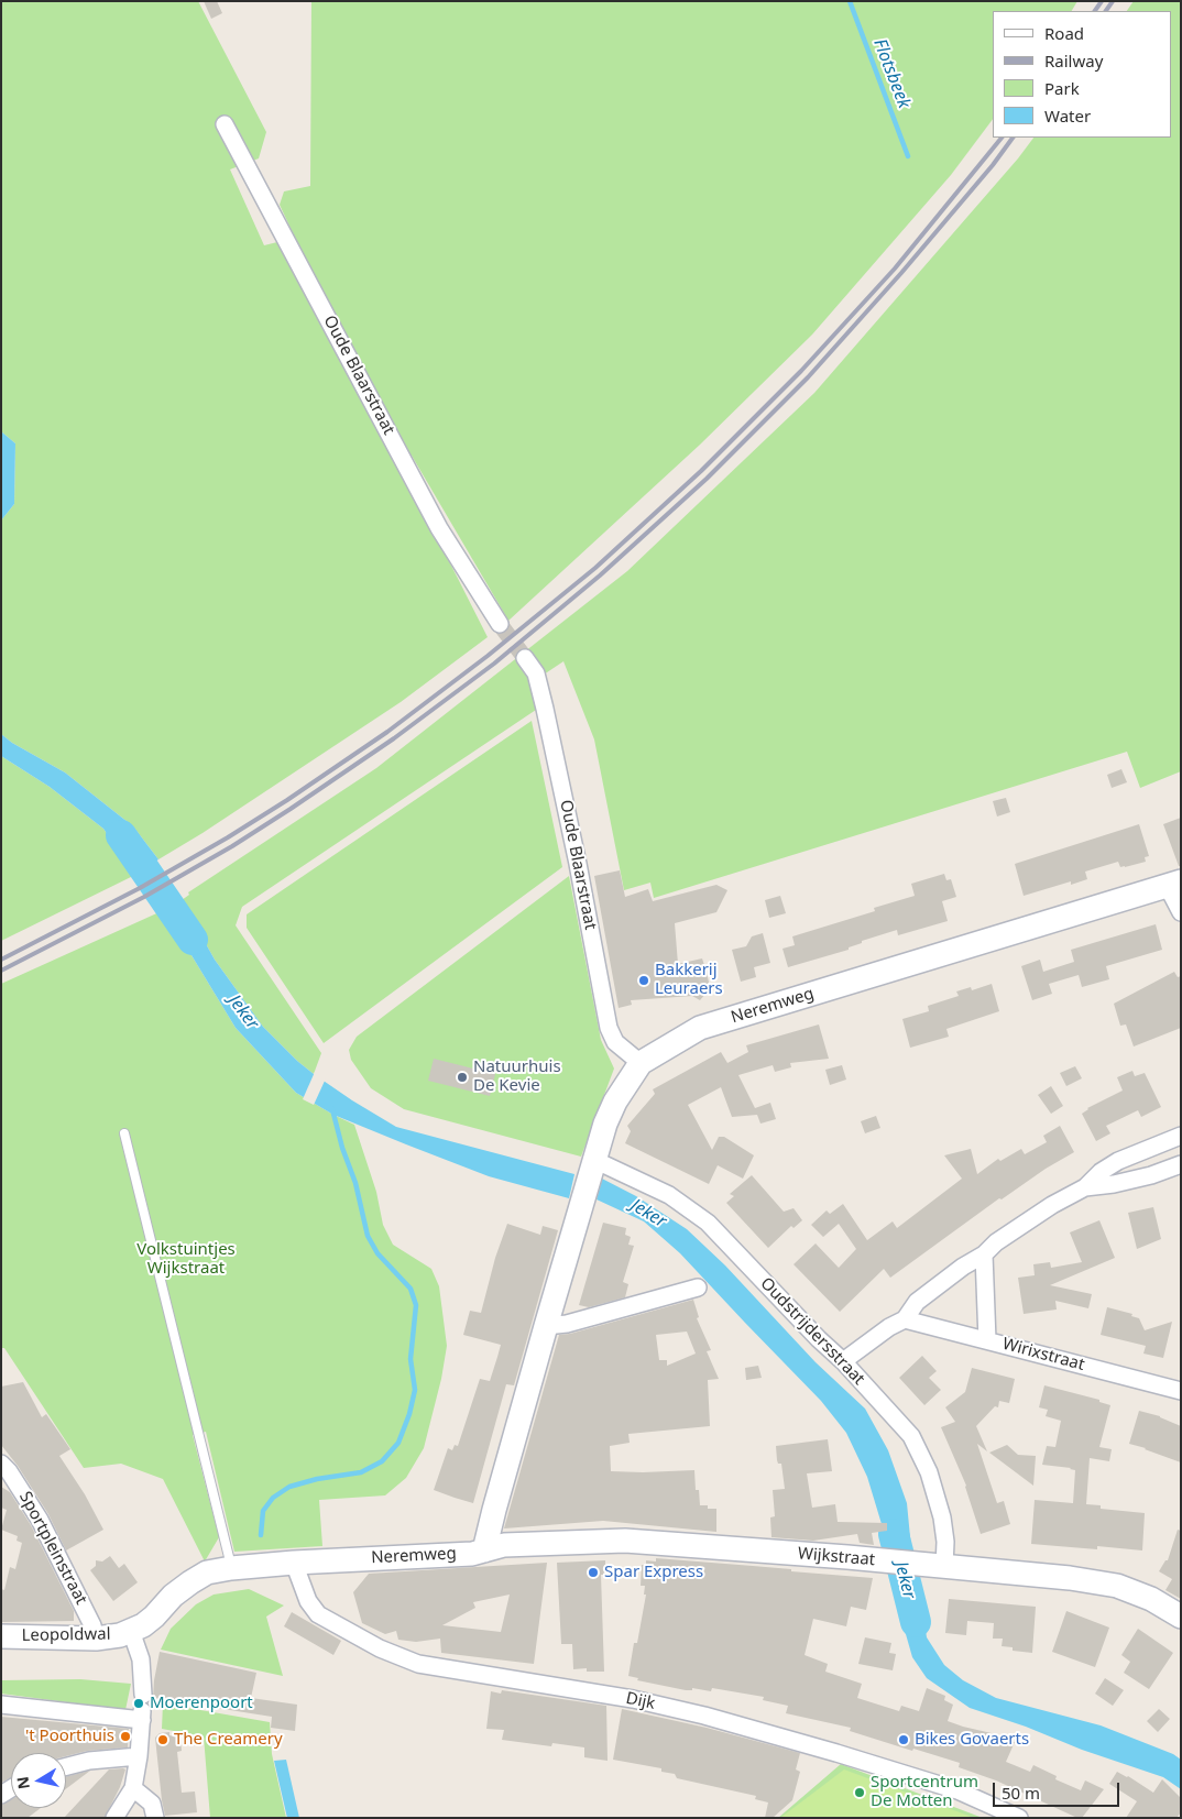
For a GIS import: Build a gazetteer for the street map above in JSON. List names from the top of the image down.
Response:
{
  "streets": {
    "street": [
      "Oude Blaarstraat",
      "Neremweg",
      "Oudstrijdersstraat",
      "Wirixstraat",
      "Sportpleinstraat",
      "Wijkstraat",
      "Leopoldwal",
      "Dijk"
    ]
  },
  "crossings": [
    ["Oude Blaarstraat", "Neremweg"],
    ["Neremweg", "Oudstrijdersstraat"],
    ["Neremweg", "Wijkstraat"],
    ["Neremweg", "Leopoldwal"],
    ["Neremweg", "Dijk"],
    ["Oudstrijdersstraat", "Wijkstraat"],
    ["Sportpleinstraat", "Leopoldwal"]
  ],
  "water": ["Flotsbeek", "Jeker"],
  "parks": ["Volkstuintjes Wijkstraat"],
  "places": [
    "Bakkerij Leuraers",
    "Natuurhuis De Kevie",
    "Spar Express",
    "Moerenpoort",
    "'t Poorthuis",
    "The Creamery",
    "Bikes Govaerts",
    "Sportcentrum De Motten"
  ],
  "legend": [
    "Road",
    "Railway",
    "Park",
    "Water"
  ],
  "scale_bar": "50 m",
  "north": "left"
}
